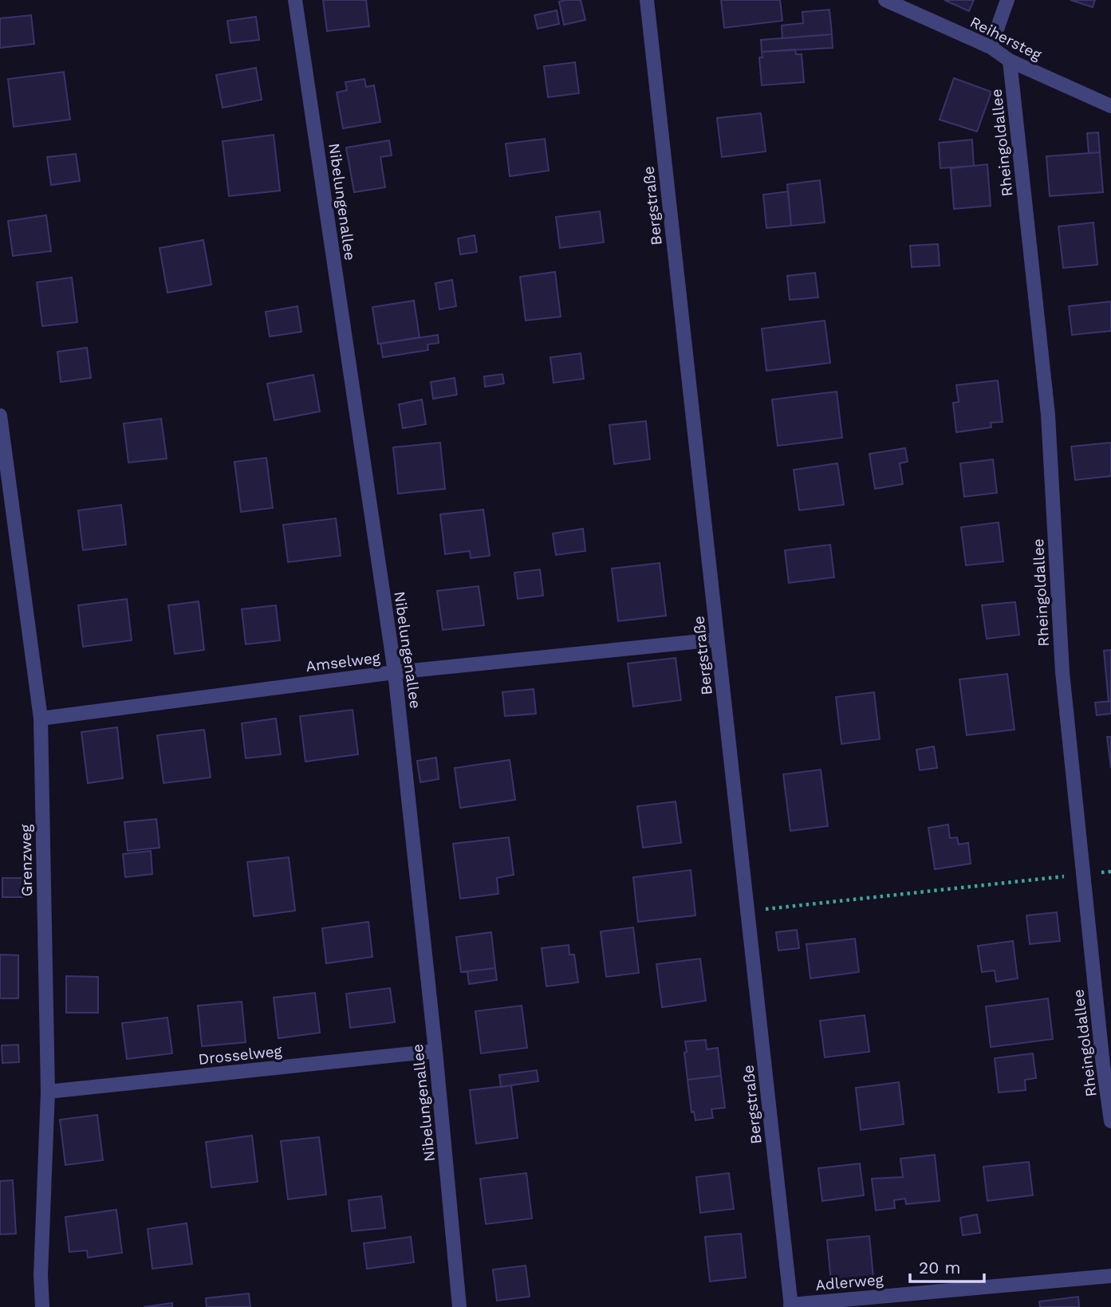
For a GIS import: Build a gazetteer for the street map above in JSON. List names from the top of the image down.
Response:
{
  "streets": {
    "street": [
      "Reihersteg",
      "Rheingoldallee",
      "Nibelungenallee",
      "Bergstraße",
      "Amselweg",
      "Grenzweg",
      "Drosselweg",
      "Adlerweg"
    ]
  },
  "crossings": [
    ["Reihersteg", "Rheingoldallee"],
    ["Nibelungenallee", "Amselweg"],
    ["Nibelungenallee", "Drosselweg"],
    ["Bergstraße", "Amselweg"],
    ["Bergstraße", "Adlerweg"],
    ["Amselweg", "Grenzweg"],
    ["Grenzweg", "Drosselweg"]
  ],
  "scale_bar": "20 m"
}
